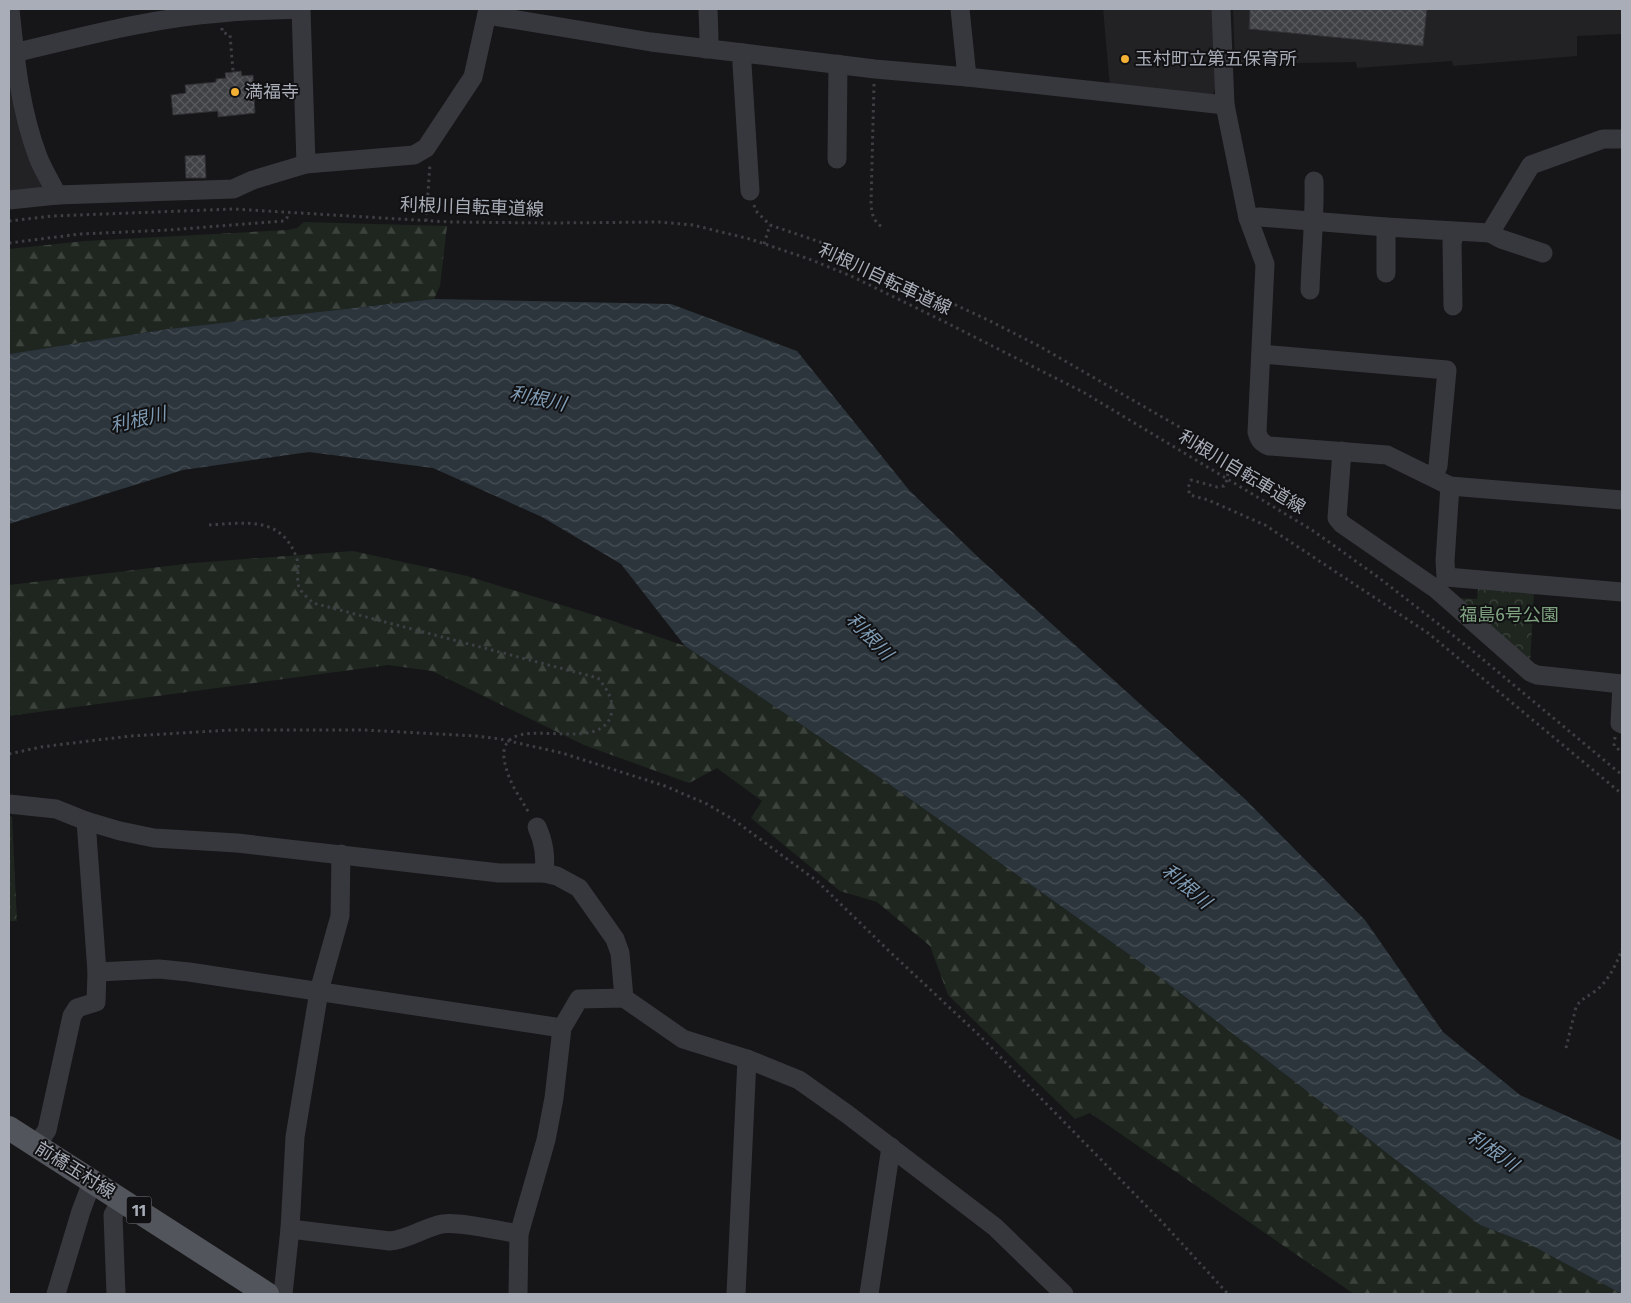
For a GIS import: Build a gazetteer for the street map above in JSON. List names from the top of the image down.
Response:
{
  "streets": {
    "main road": ["前橋玉村線", "11"],
    "path": ["利根川自転車道線"]
  },
  "water": ["利根川"],
  "parks": ["福島6号公園"],
  "places": ["玉村町立第五保育所", "満福寺"]
}
